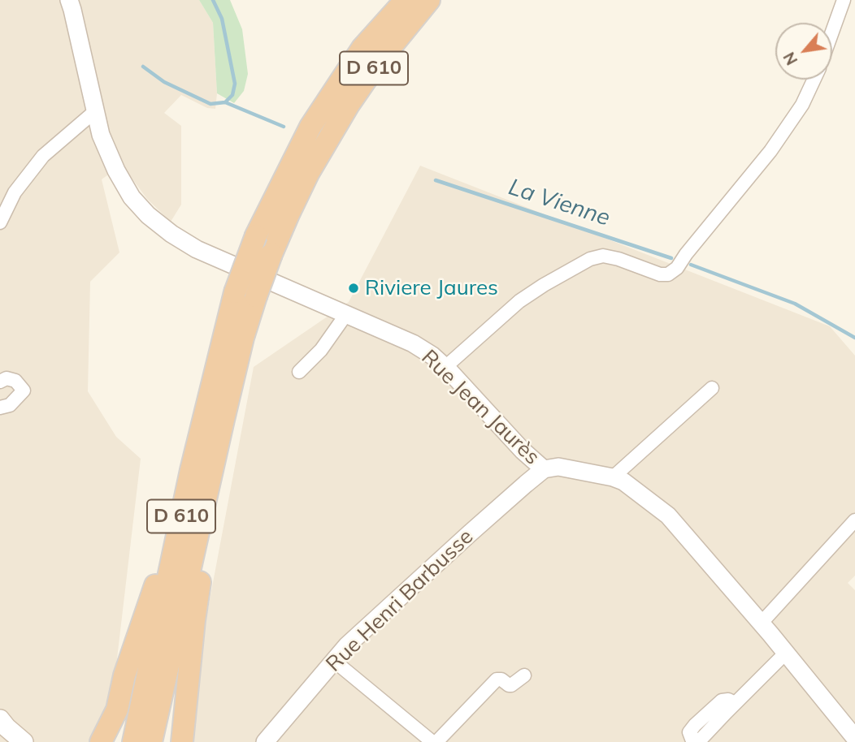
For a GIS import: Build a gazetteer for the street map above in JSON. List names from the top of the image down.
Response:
{
  "streets": {
    "highway": ["D 610"],
    "street": ["Rue Jean Jaurès", "Rue Henri Barbusse"]
  },
  "crossings": [
    ["Rue Jean Jaurès", "Rue Henri Barbusse"]
  ],
  "water": ["La Vienne"],
  "places": ["Riviere Jaures"],
  "north": "bottom left"
}
